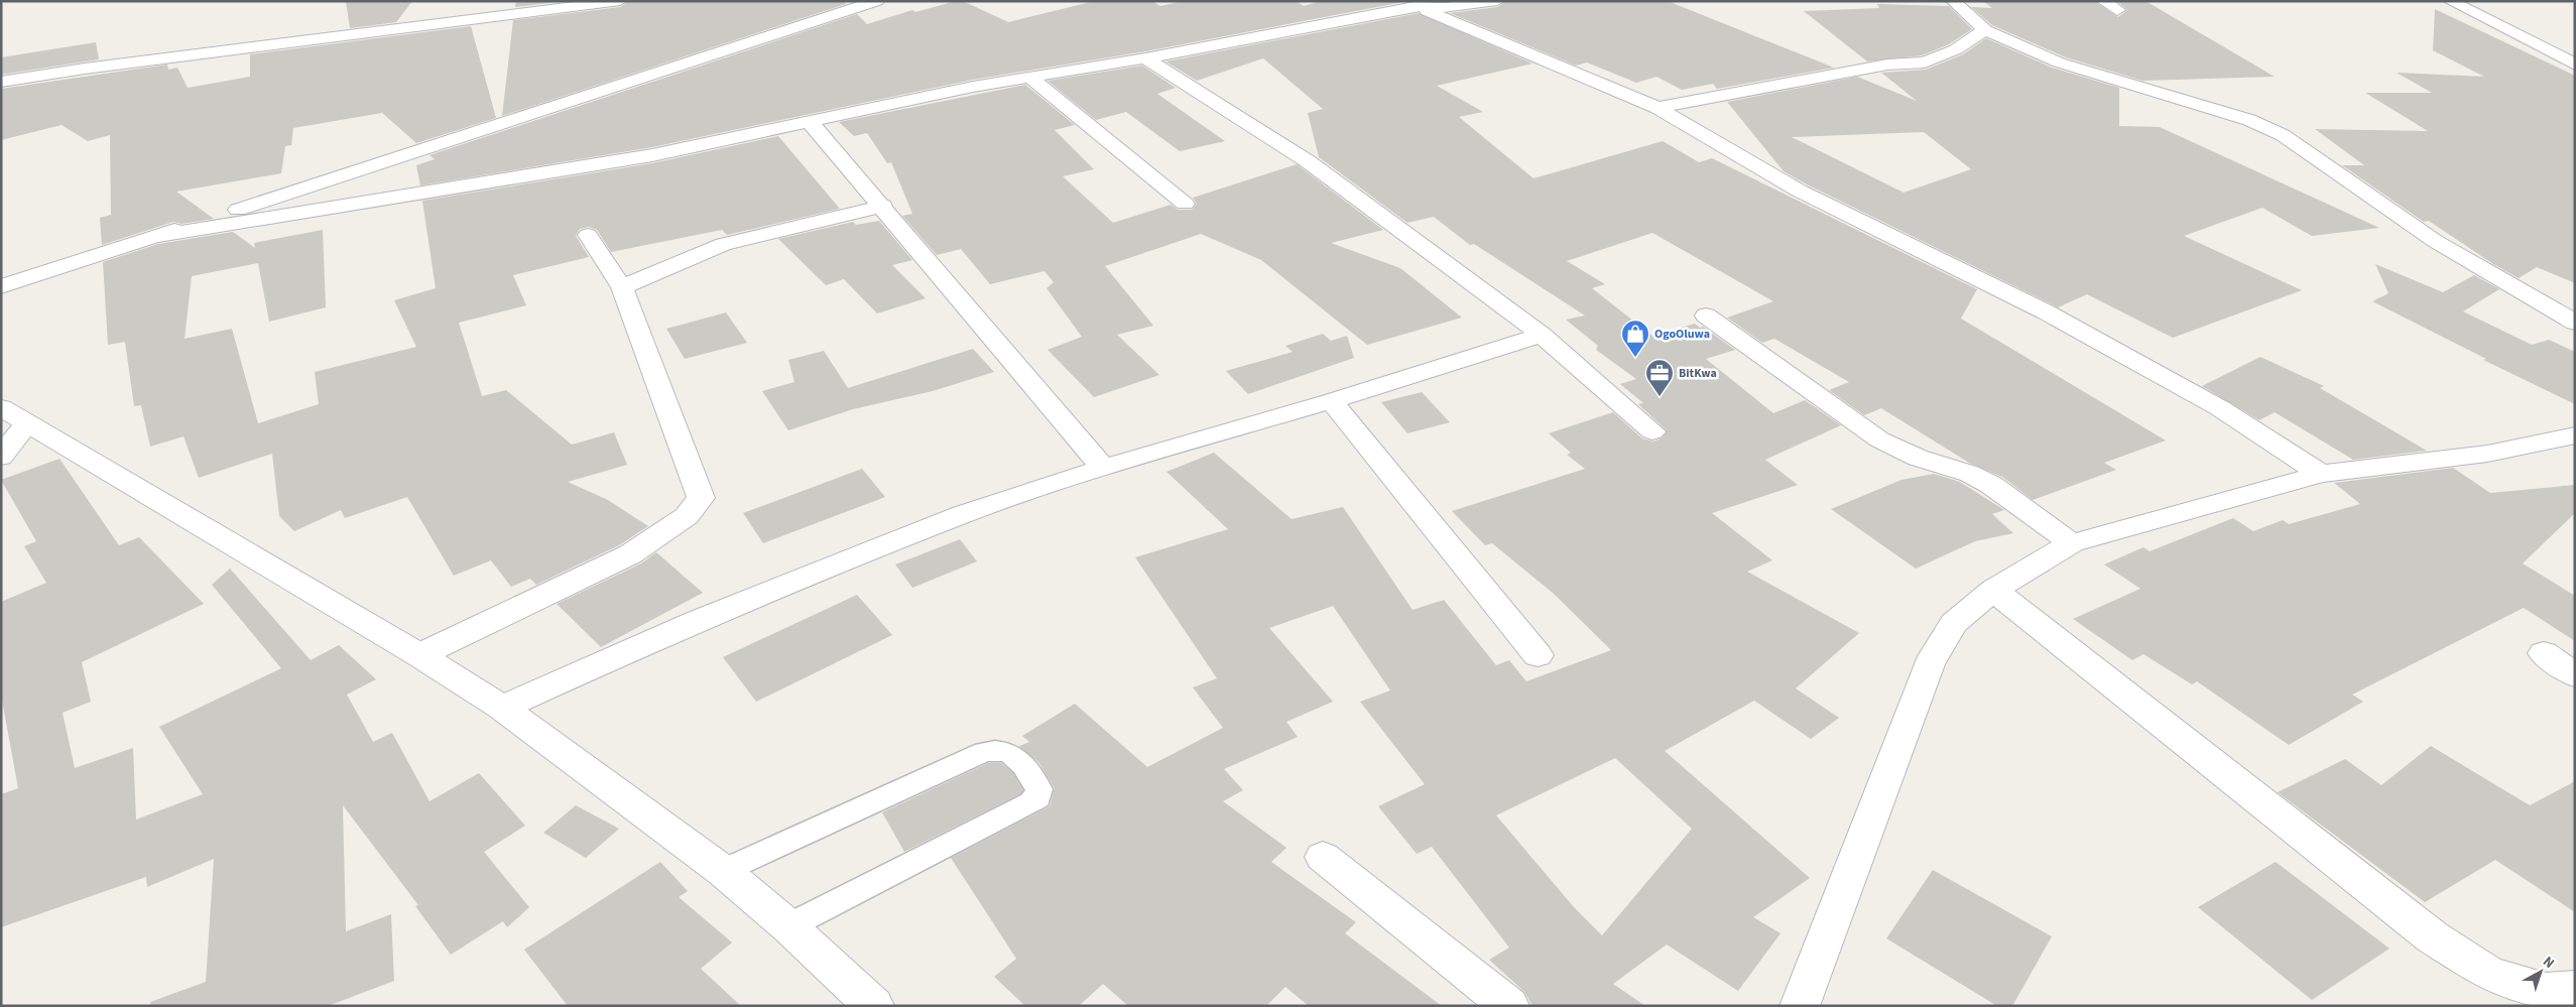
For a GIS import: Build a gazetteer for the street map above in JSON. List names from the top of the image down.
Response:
{
  "places": {
    "shop": ["OgoOluwa"],
    "office": ["BitKwa"]
  },
  "north": "top right"
}
